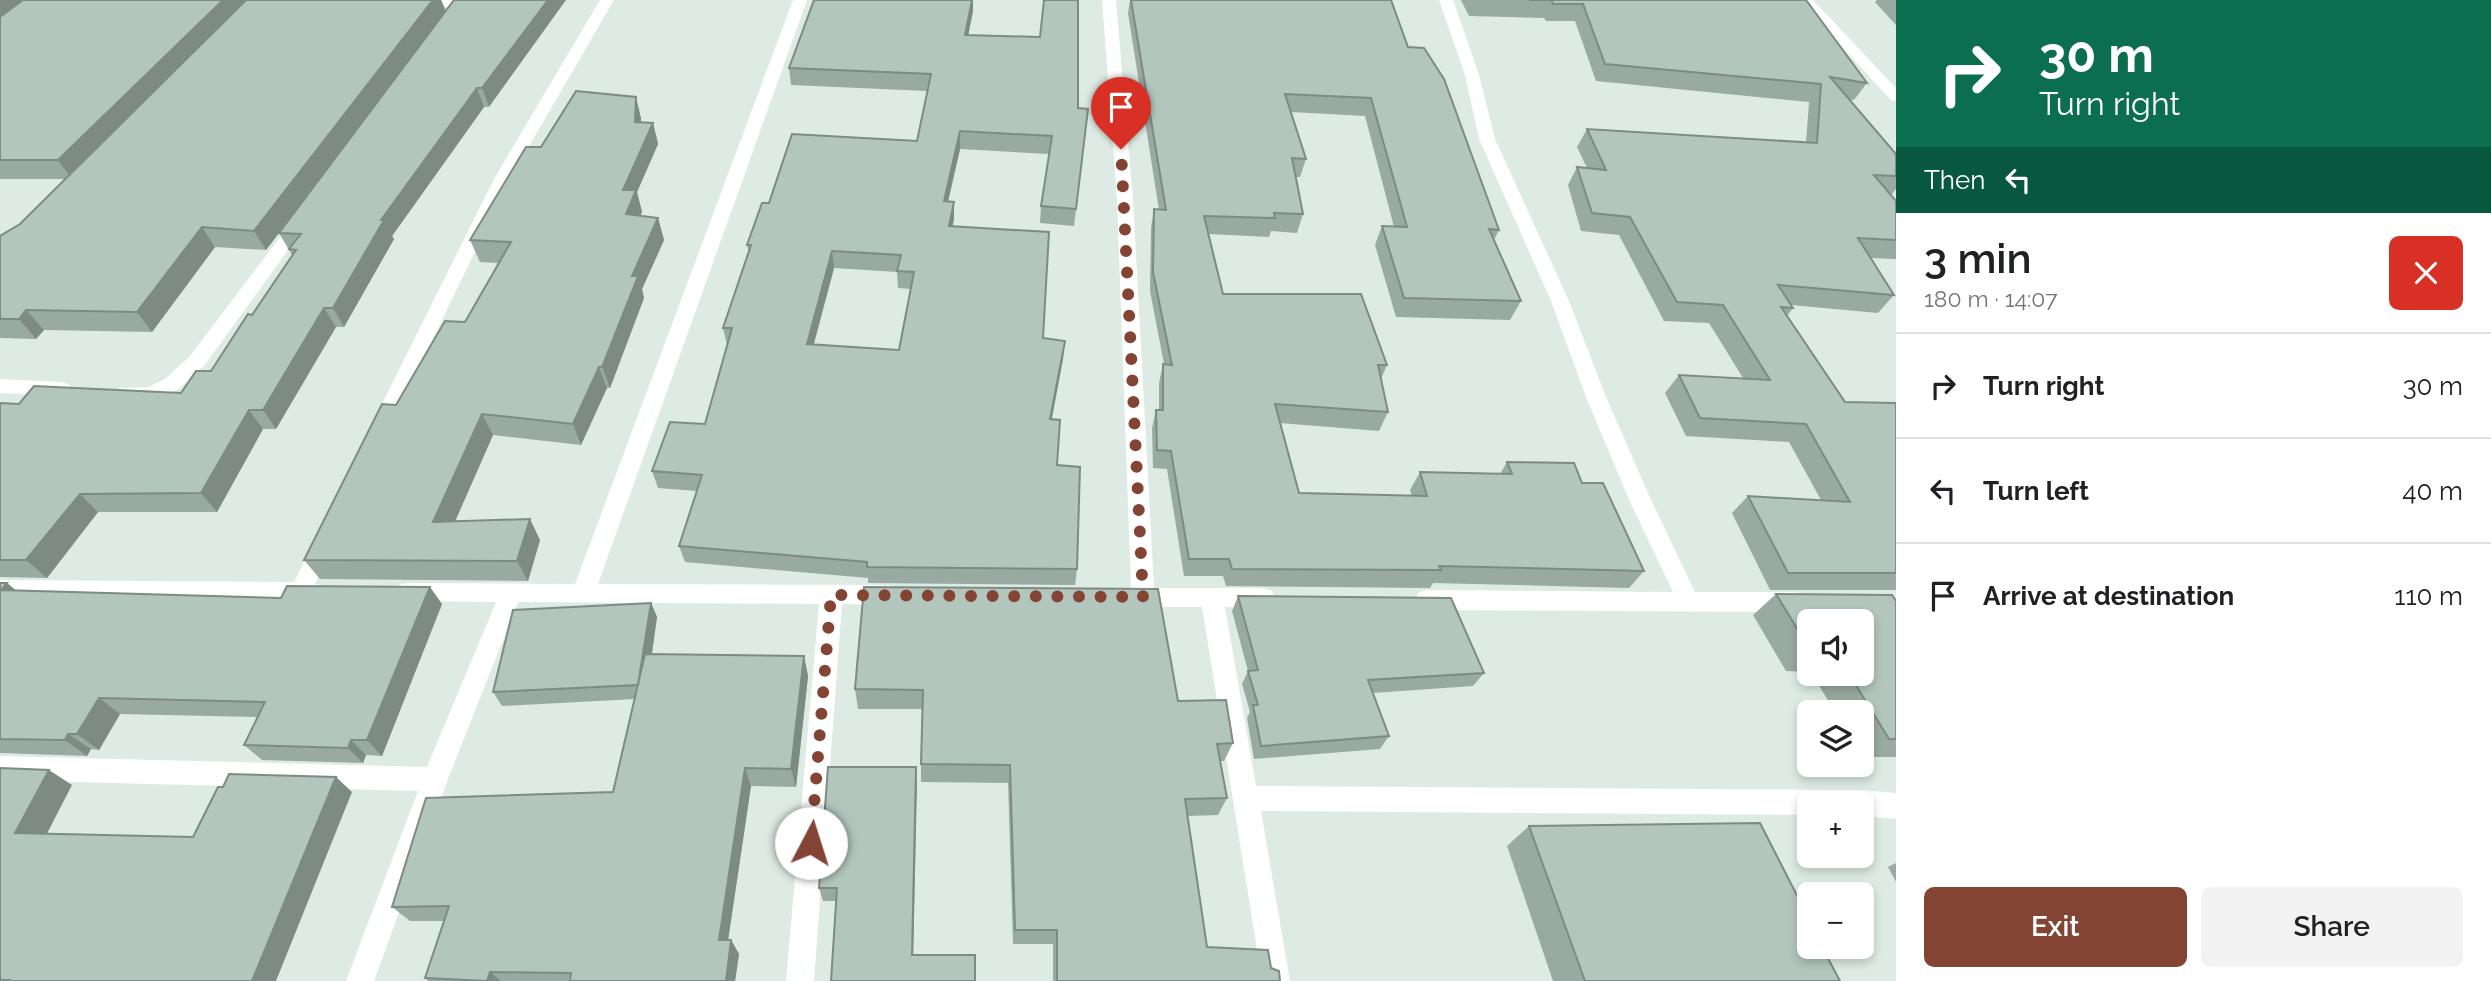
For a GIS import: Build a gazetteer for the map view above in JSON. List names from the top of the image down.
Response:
{
  "page": {
    "turn": ["30 m", "Turn right"],
    "then": "Then",
    "heading": ["3 min", "180 m · 14:07"],
    "list": [
      {
        "name": "Turn right",
        "value": "30 m"
      },
      {
        "name": "Turn left",
        "value": "40 m"
      },
      {
        "name": "Arrive at destination",
        "value": "110 m"
      }
    ],
    "map_buttons": ["+", "−"],
    "buttons": ["Exit", "Share"]
  }
}
